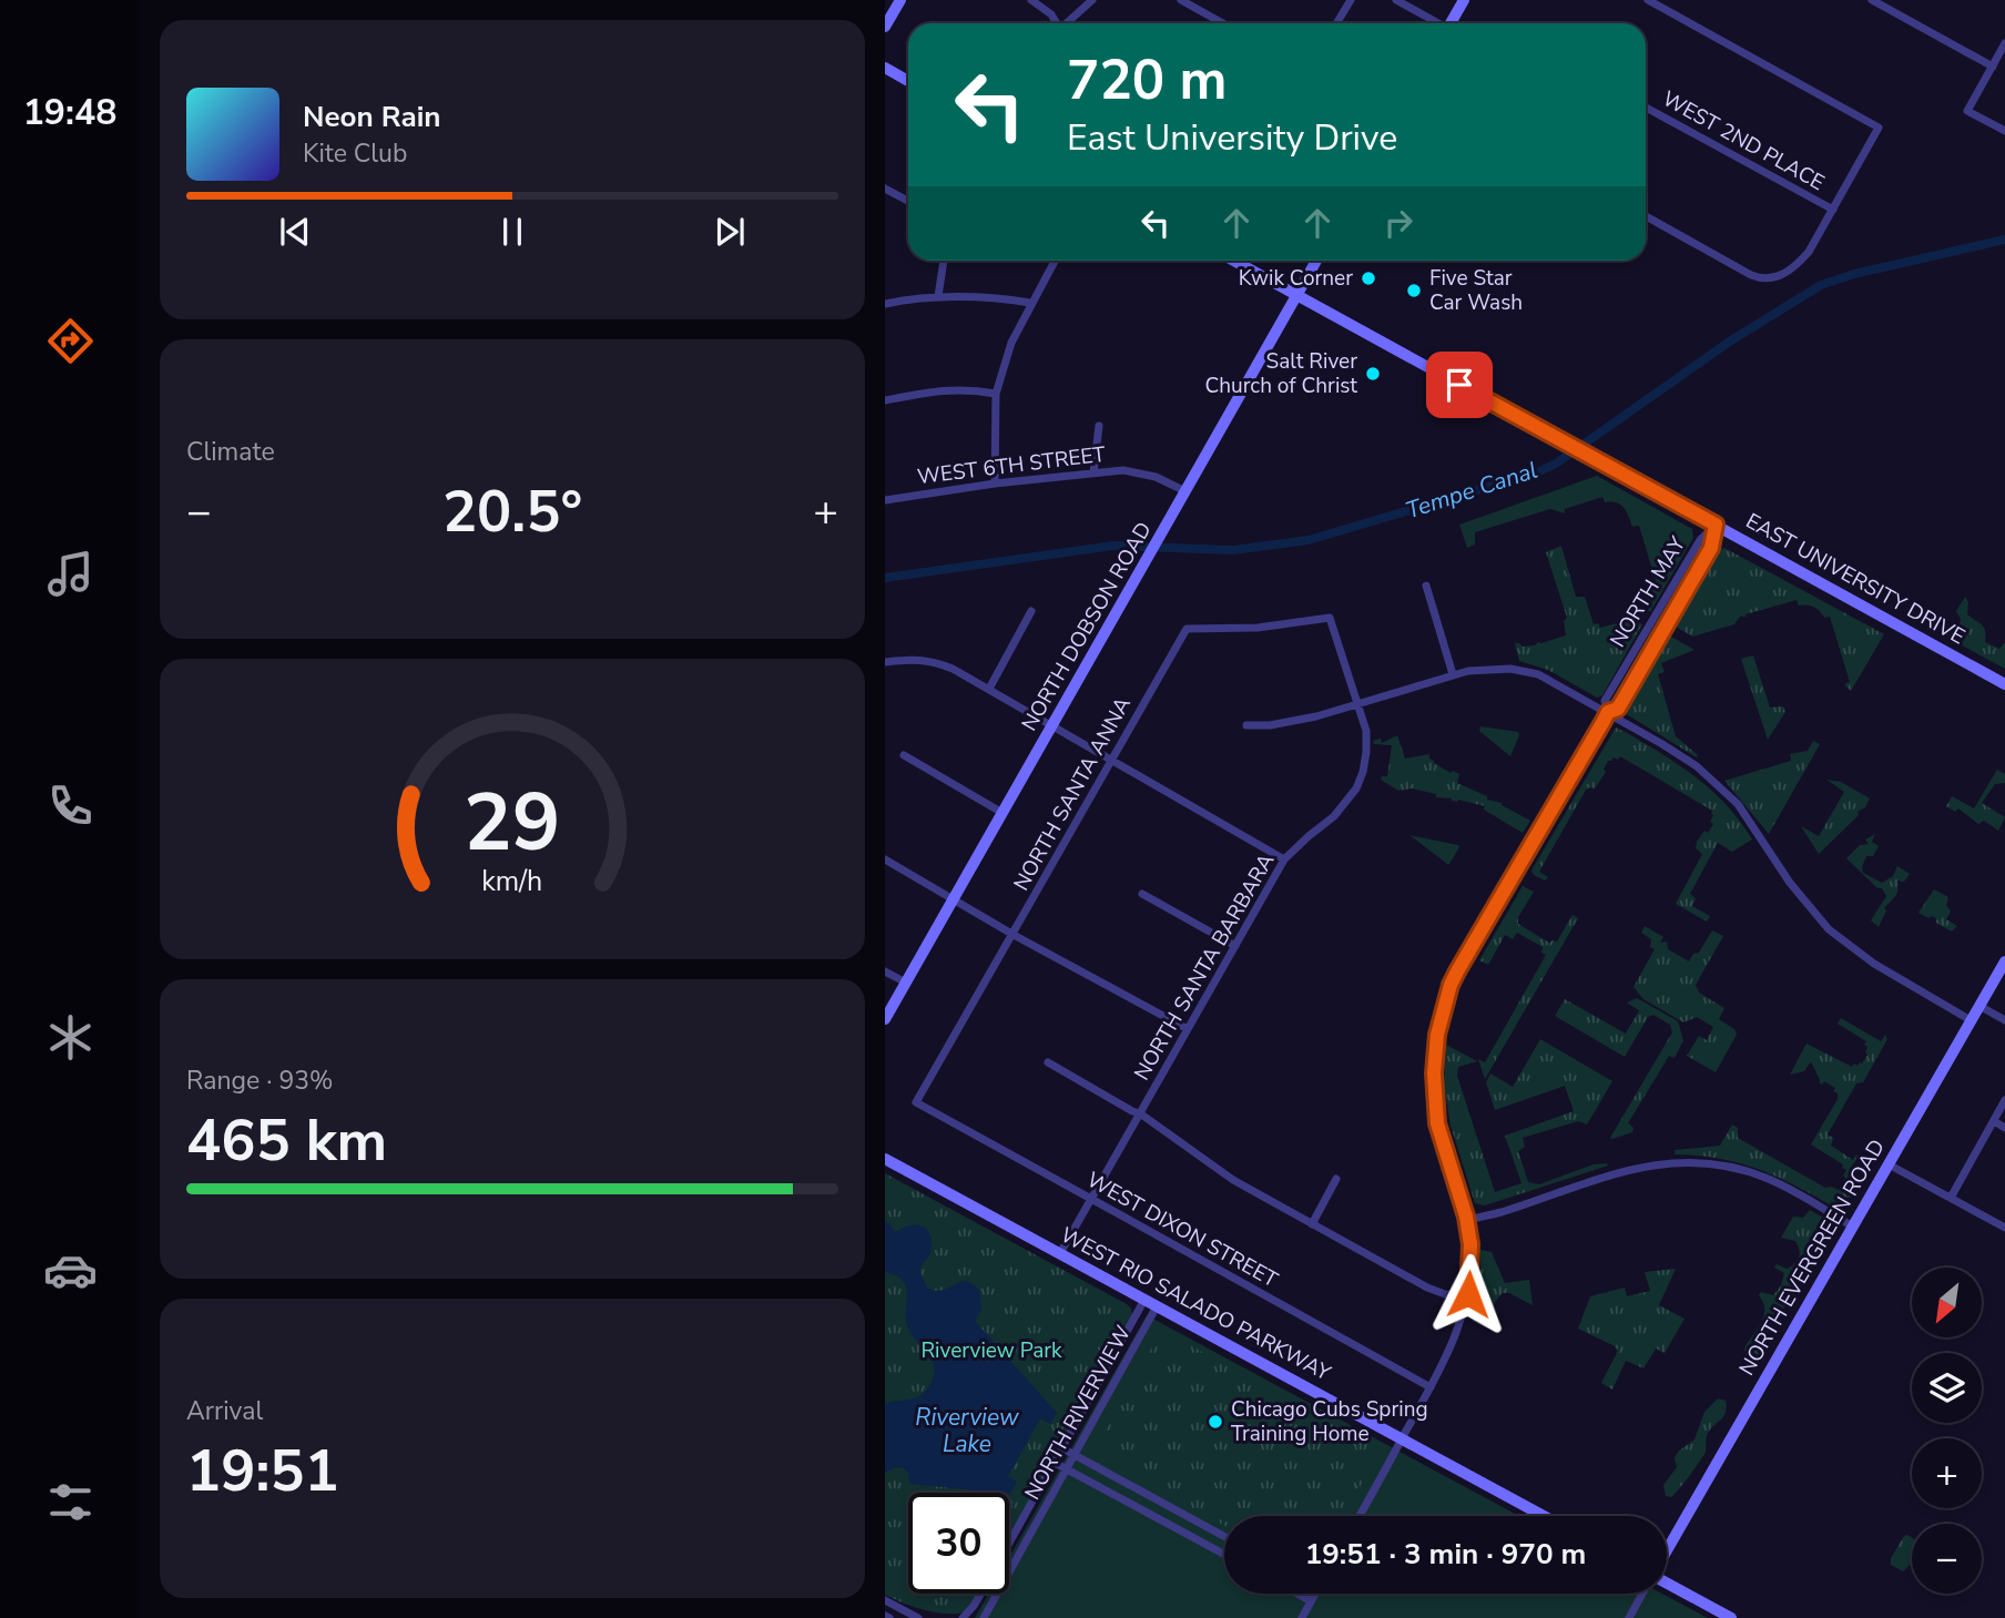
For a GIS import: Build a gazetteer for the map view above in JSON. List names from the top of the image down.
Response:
{
  "streets": {
    "main road": [
      "EAST UNIVERSITY DRIVE",
      "NORTH DOBSON ROAD",
      "NORTH EVERGREEN ROAD",
      "WEST RIO SALADO PARKWAY"
    ],
    "street": [
      "WEST 2ND PLACE",
      "WEST 6TH STREET",
      "NORTH MAY",
      "NORTH SANTA ANNA",
      "NORTH SANTA BARBARA",
      "WEST DIXON STREET",
      "NORTH RIVERVIEW"
    ]
  },
  "crossings": [
    ["WEST 6TH STREET", "NORTH DOBSON ROAD"],
    ["EAST UNIVERSITY DRIVE", "NORTH MAY"],
    ["EAST UNIVERSITY DRIVE", "NORTH DOBSON ROAD"],
    ["NORTH MAY", "WEST DIXON STREET"],
    ["NORTH MAY", "WEST RIO SALADO PARKWAY"],
    ["NORTH SANTA ANNA", "NORTH SANTA BARBARA"],
    ["NORTH SANTA ANNA", "WEST DIXON STREET"],
    ["NORTH SANTA BARBARA", "WEST DIXON STREET"],
    ["NORTH SANTA BARBARA", "WEST RIO SALADO PARKWAY"],
    ["WEST RIO SALADO PARKWAY", "NORTH RIVERVIEW"]
  ],
  "water": ["Tempe Canal", "Riverview Lake"],
  "parks": ["Riverview Park"],
  "places": [
    "Kwik Corner",
    "Five Star Car Wash",
    "Salt River Church of Christ",
    "Chicago Cubs Spring Training Home"
  ],
  "north": "bottom left",
  "page": {
    "tabs": "19:48",
    "turn": ["720 m", "East University Drive"],
    "song": ["Neon Rain", "Kite Club"],
    "tile": [
      "Climate",
      ["Range · 93%", "465 km"],
      ["Arrival", "19:51"]
    ],
    "heat": ["−", "20.5°", "+"],
    "map_buttons": ["+", "−"],
    "limit": "30",
    "trip": "19:51 · 3 min · 970 m",
    "gauge": ["29", "km/h"]
  }
}
